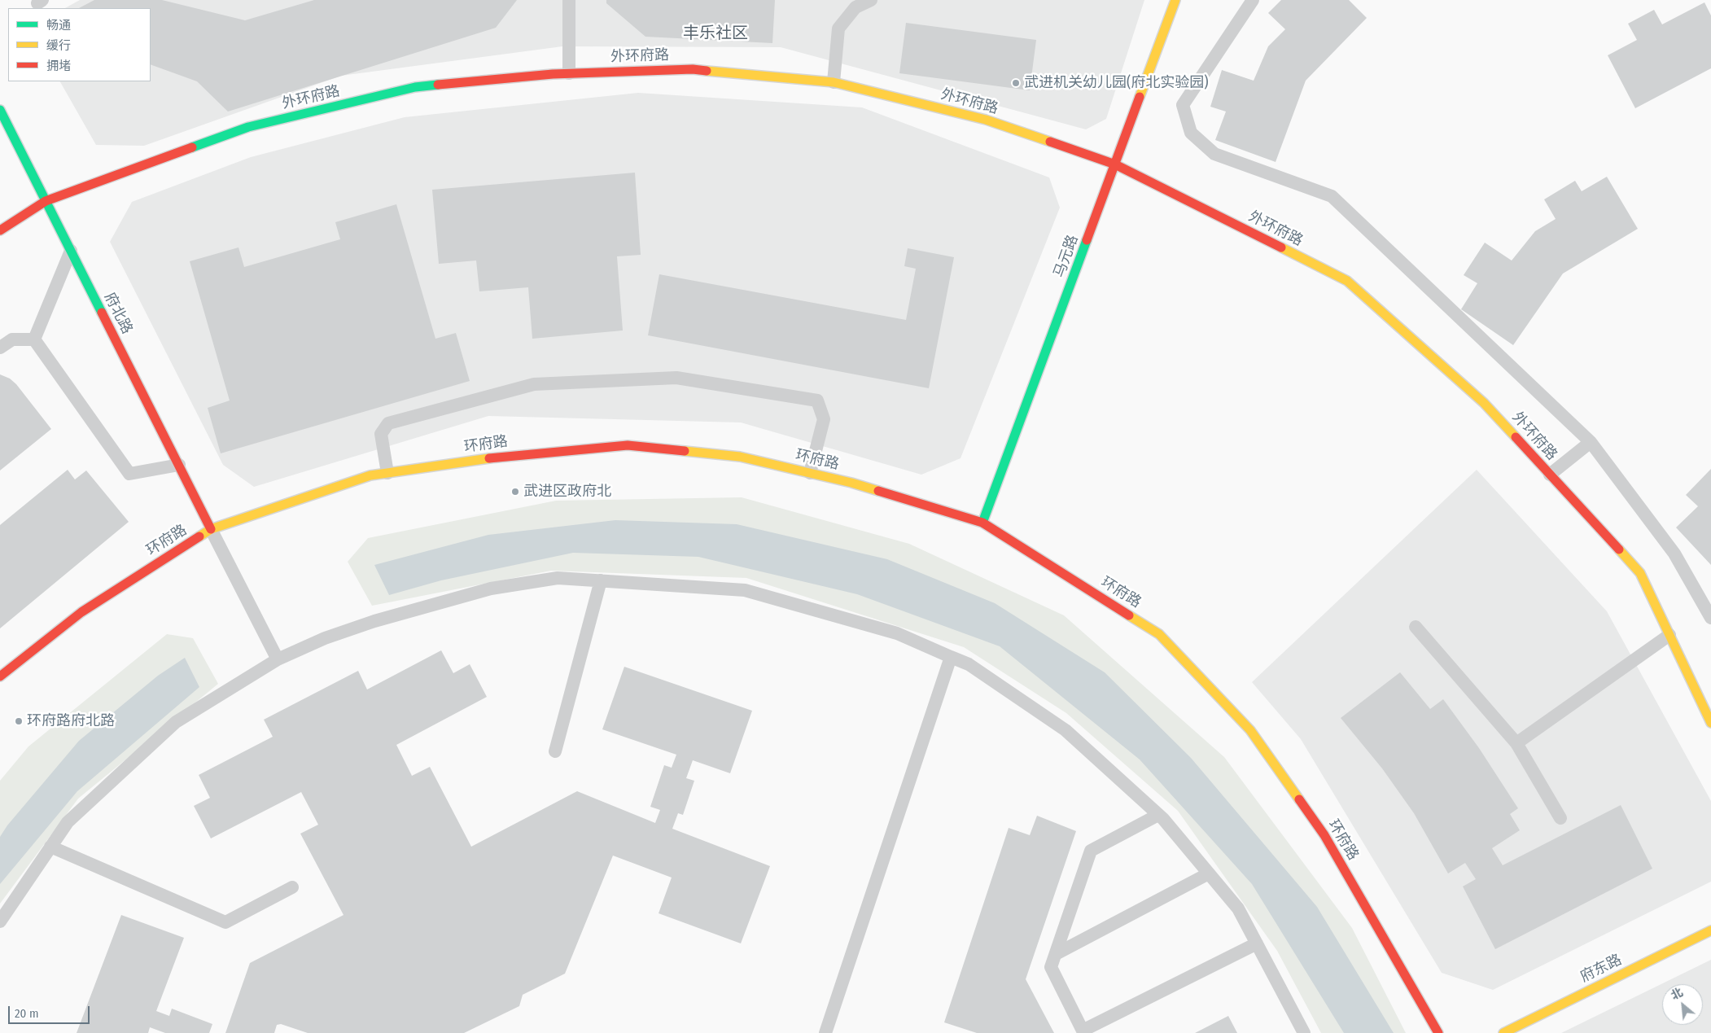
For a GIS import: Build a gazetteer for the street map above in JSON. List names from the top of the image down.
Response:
{
  "streets": {
    "street": [
      "外环府路",
      "马元路",
      "府北路",
      "环府路",
      "府东路"
    ]
  },
  "crossings": [
    ["外环府路", "马元路"],
    ["外环府路", "府北路"],
    ["马元路", "环府路"],
    ["府北路", "环府路"]
  ],
  "districts": ["丰乐社区"],
  "places": ["武进机关幼儿园(府北实验园)", "武进区政府北", "环府路府北路"],
  "legend": ["畅通", "缓行", "拥堵"],
  "scale_bar": "20 m",
  "north": "top left"
}
